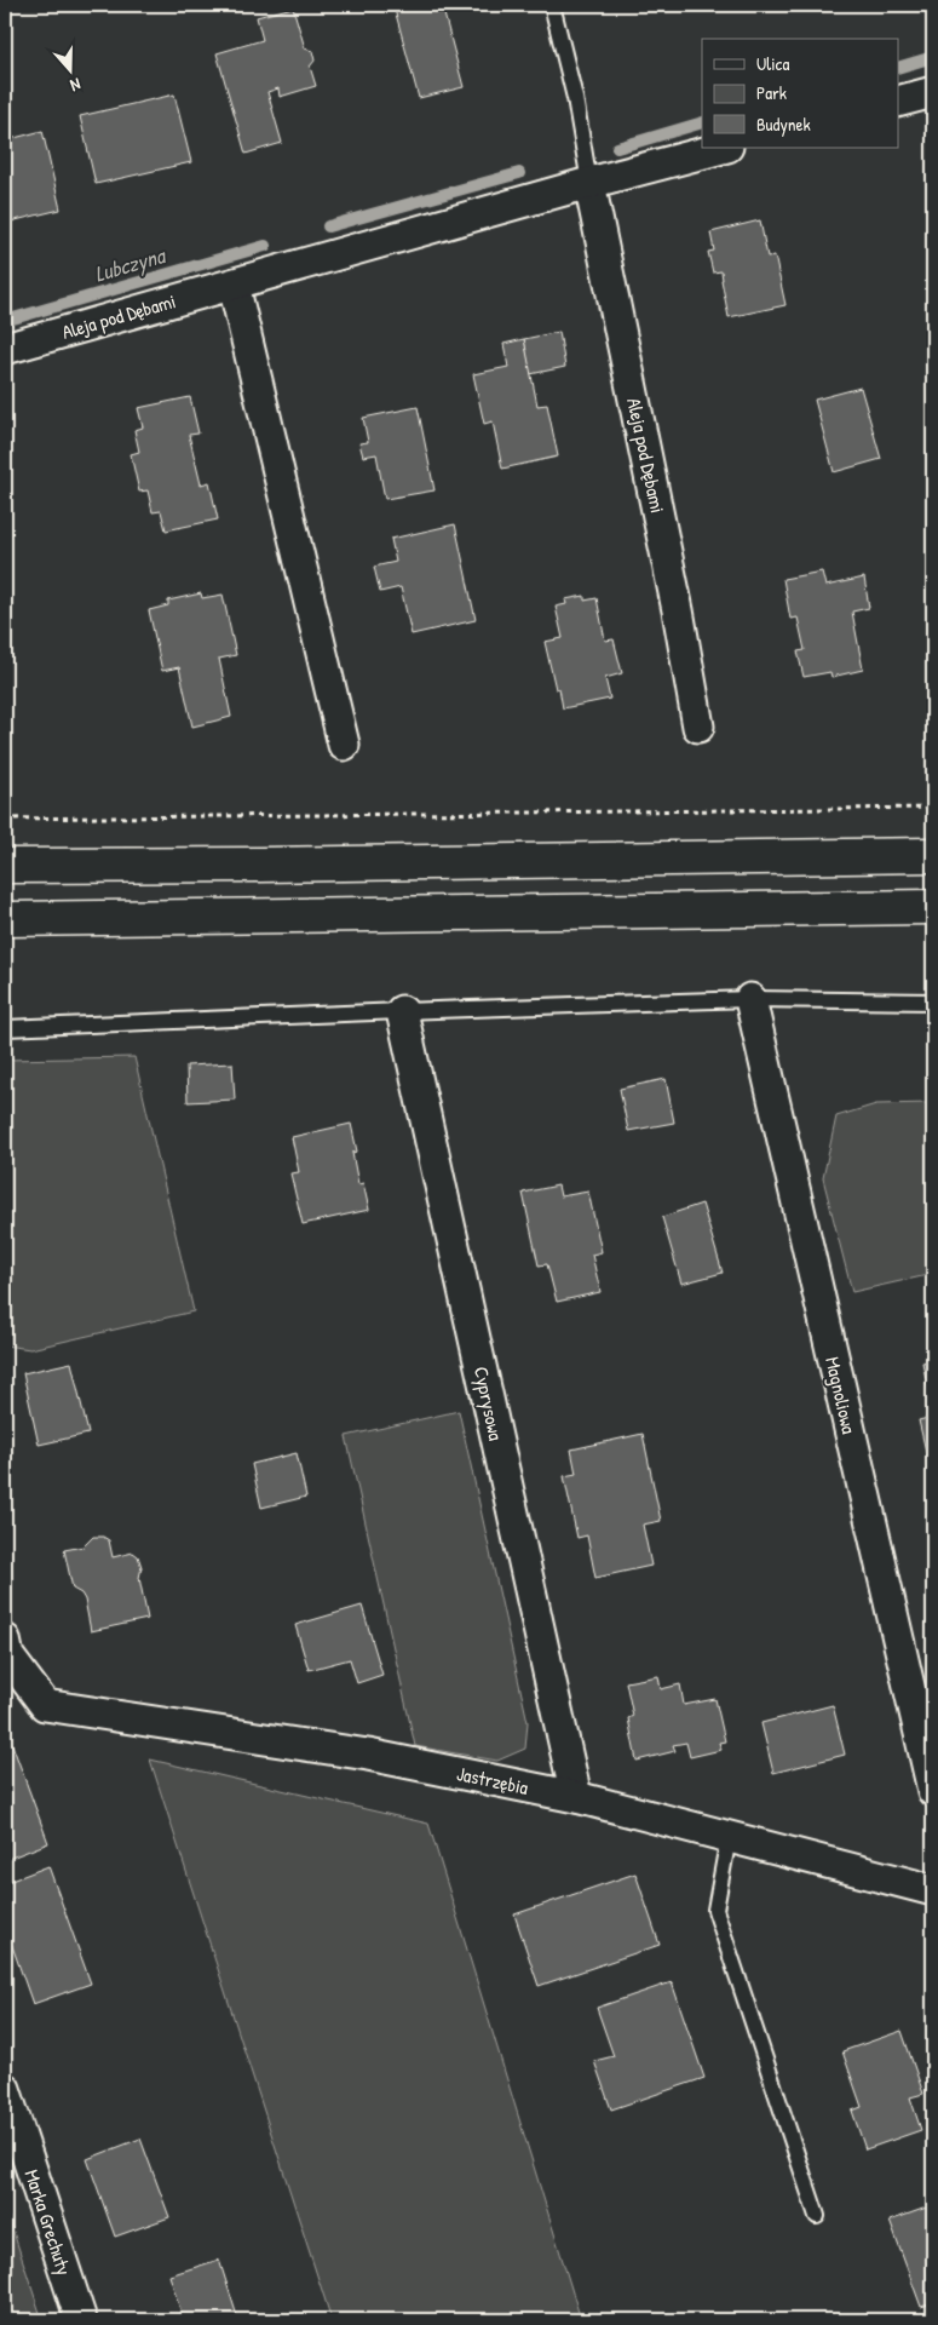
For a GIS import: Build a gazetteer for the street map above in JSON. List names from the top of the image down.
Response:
{
  "streets": {
    "street": [
      "Aleja pod Dębami",
      "Magnoliowa",
      "Cyprysowa",
      "Jastrzębia",
      "Marka Grechuty"
    ]
  },
  "crossings": [
    ["Cyprysowa", "Jastrzębia"]
  ],
  "water": ["Lubczyna"],
  "legend": ["Ulica", "Park", "Budynek"],
  "north": "bottom"
}
